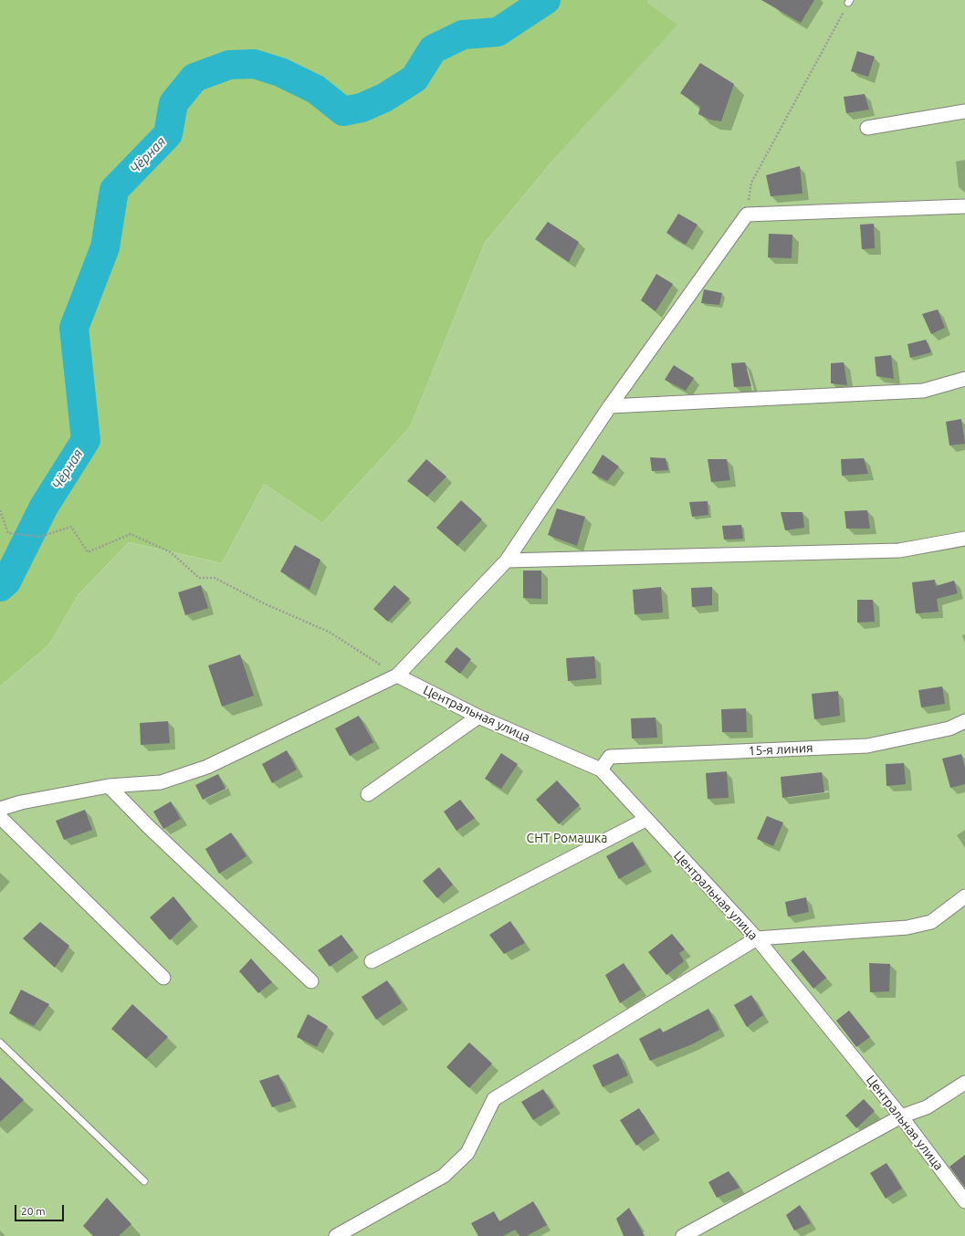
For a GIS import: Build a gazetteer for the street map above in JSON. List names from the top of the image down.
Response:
{
  "streets": {
    "street": ["Центральная улица", "15-я линия"]
  },
  "crossings": [
    ["Центральная улица", "15-я линия"]
  ],
  "water": ["Чёрная"],
  "parks": ["СНТ Ромашка"],
  "scale_bar": "20 m"
}
